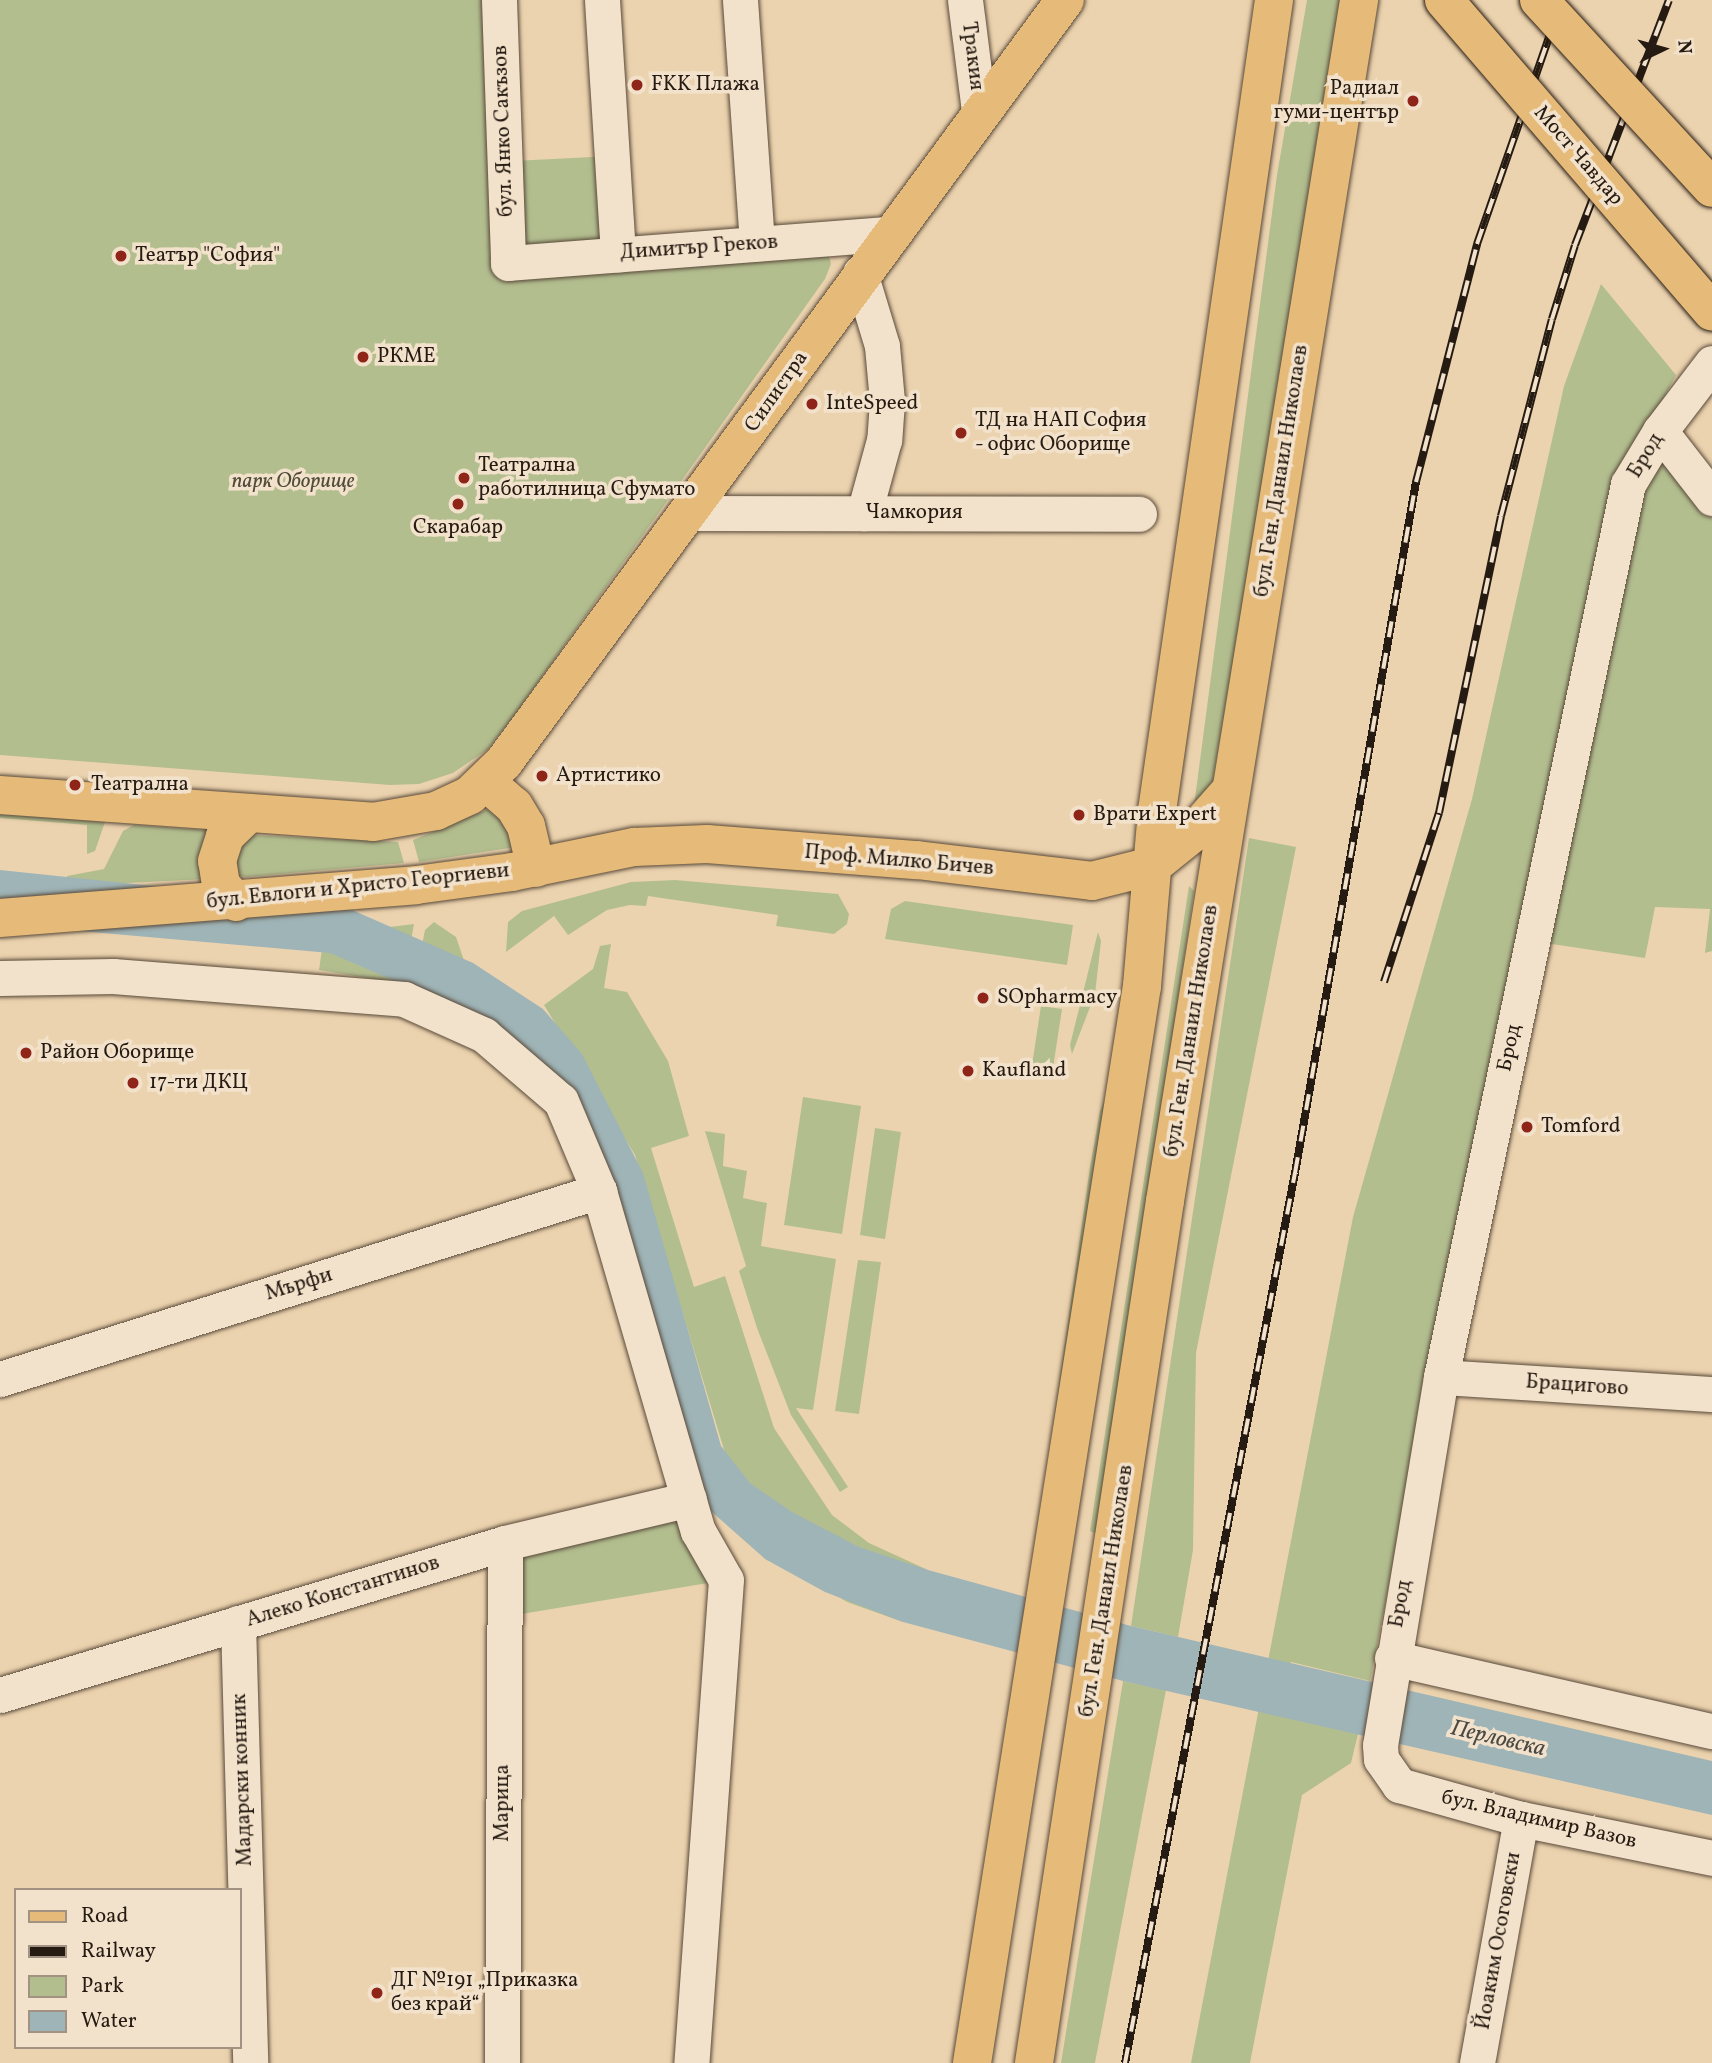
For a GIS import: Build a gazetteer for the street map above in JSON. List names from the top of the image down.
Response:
{
  "streets": {
    "main road": [
      "Мост Чавдар",
      "Силистра",
      "бул. Ген. Данаил Николаев",
      "Проф. Милко Бичев",
      "бул. Евлоги и Христо Георгиеви"
    ],
    "street": [
      "Тракия",
      "бул. Янко Сакъзов",
      "Димитър Греков",
      "Брод",
      "Чамкория",
      "Мърфи",
      "Брацигово",
      "Алеко Константинов",
      "Мадарски конник",
      "Марица",
      "бул. Владимир Вазов",
      "Йоаким Осоговски"
    ]
  },
  "crossings": [
    ["Тракия", "Силистра"],
    ["бул. Янко Сакъзов", "Димитър Греков"],
    ["Димитър Греков", "Силистра"],
    ["Силистра", "Чамкория"],
    ["Силистра", "бул. Евлоги и Христо Георгиеви"],
    ["Брод", "Брацигово"],
    ["Брод", "бул. Владимир Вазов"],
    ["бул. Ген. Данаил Николаев", "Проф. Милко Бичев"],
    ["Проф. Милко Бичев", "бул. Евлоги и Христо Георгиеви"],
    ["Алеко Константинов", "Мадарски конник"],
    ["Алеко Константинов", "Марица"],
    ["бул. Владимир Вазов", "Йоаким Осоговски"]
  ],
  "water": ["Перловска"],
  "parks": ["парк Оборище"],
  "places": [
    "FKK Плажа",
    "Радиал гуми-център",
    "Театър \"София\"",
    "РКМЕ",
    "InteSpeed",
    "ТД на НАП София - офис Оборище",
    "Театрална работилница Сфумато",
    "Скарабар",
    "Артистико",
    "Театрална",
    "Врати Expert",
    "SOpharmacy",
    "Район Оборище",
    "Kaufland",
    "17-ти ДКЦ",
    "Tomford",
    "ДГ №191 „Приказка без край“"
  ],
  "legend": [
    "Road",
    "Railway",
    "Park",
    "Water"
  ],
  "north": "right"
}
